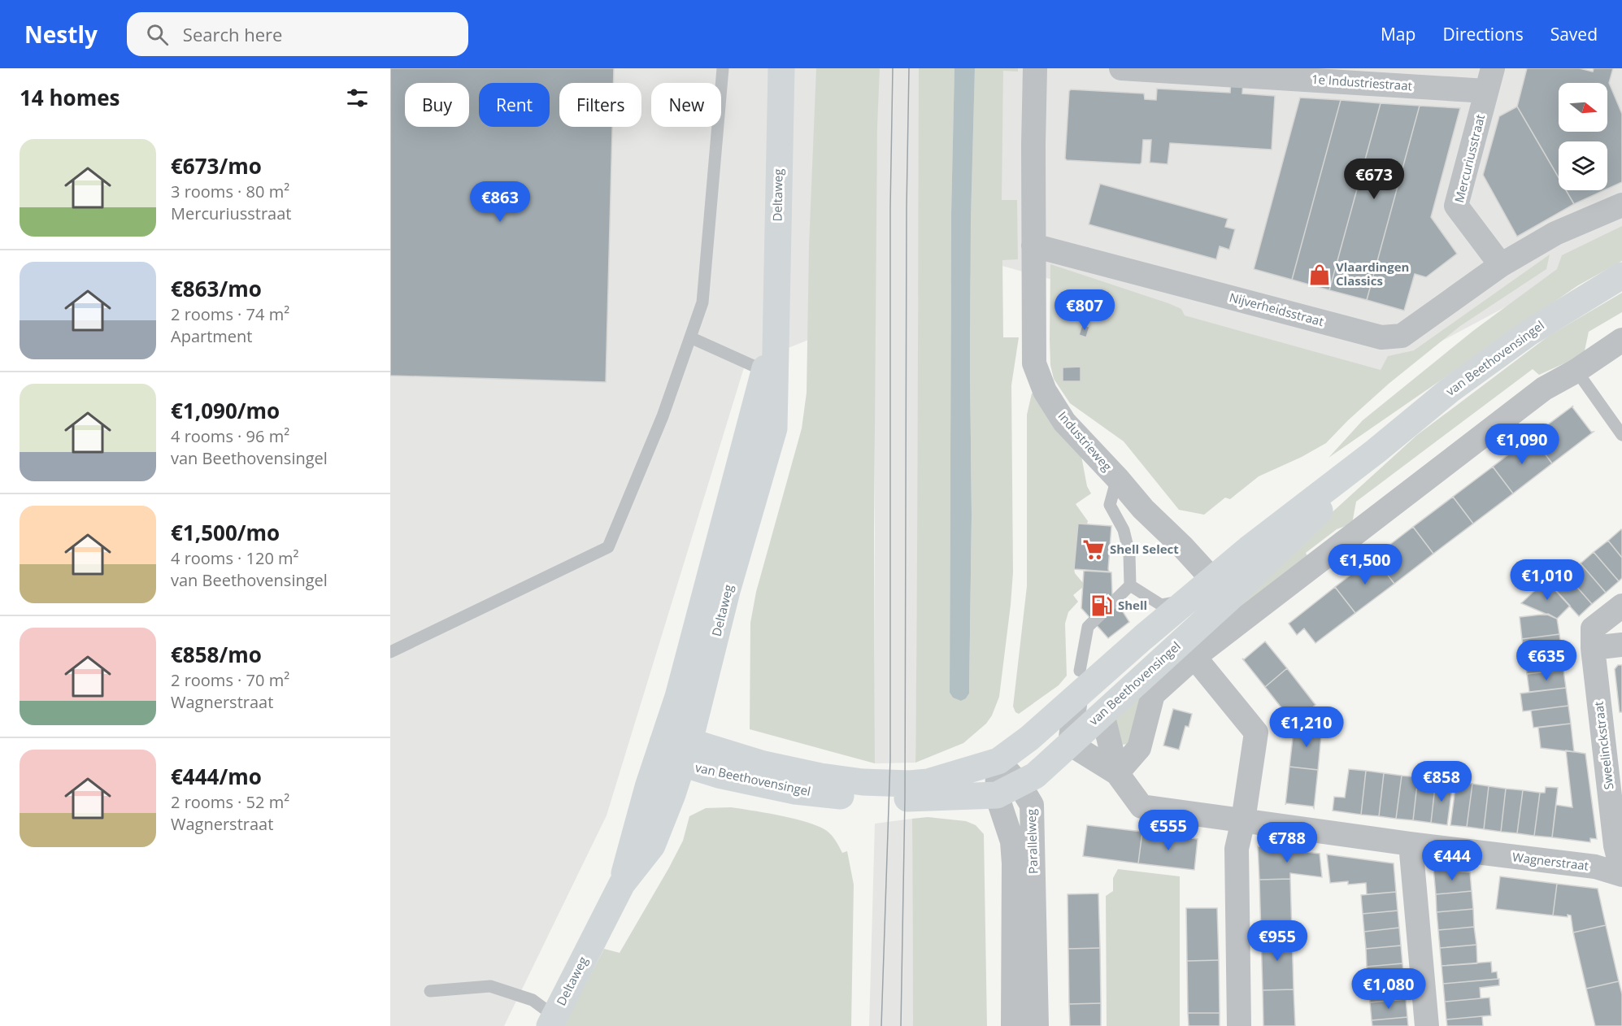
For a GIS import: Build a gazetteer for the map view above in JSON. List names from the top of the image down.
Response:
{
  "streets": {
    "street": [
      "1e Industriestraat",
      "Mercuriusstraat",
      "Deltaweg",
      "Nijverheidsstraat",
      "van Beethovensingel",
      "Industrieweg",
      "Sweelinckstraat",
      "Parallelweg",
      "Wagnerstraat"
    ]
  },
  "crossings": [
    ["1e Industriestraat", "Mercuriusstraat"],
    ["Mercuriusstraat", "Nijverheidsstraat"],
    ["Deltaweg", "van Beethovensingel"],
    ["Nijverheidsstraat", "Industrieweg"],
    ["van Beethovensingel", "Industrieweg"],
    ["van Beethovensingel", "Parallelweg"],
    ["van Beethovensingel", "Wagnerstraat"],
    ["Sweelinckstraat", "Wagnerstraat"]
  ],
  "places": {
    "shop": ["Vlaardingen Classics"],
    "supermarket": ["Shell Select"],
    "fuel station": ["Shell"]
  },
  "north": "right",
  "page": {
    "header": "Nestly",
    "search": "Search here",
    "nav": ["Map", "Directions", "Saved"],
    "heading": "14 homes",
    "chip": [
      "Buy",
      "Rent",
      "Filters",
      "New"
    ],
    "list": [
      {
        "name": "€673/mo",
        "note": "3 rooms · 80 m² · Mercuriusstraat"
      },
      {
        "name": "€863/mo",
        "note": "2 rooms · 74 m² · Apartment"
      },
      {
        "name": "€1,090/mo",
        "note": "4 rooms · 96 m² · van Beethovensingel"
      },
      {
        "name": "€1,500/mo",
        "note": "4 rooms · 120 m² · van Beethovensingel"
      },
      {
        "name": "€858/mo",
        "note": "2 rooms · 70 m² · Wagnerstraat"
      },
      {
        "name": "€444/mo",
        "note": "2 rooms · 52 m² · Wagnerstraat"
      }
    ],
    "price": [
      "€673",
      "€863",
      "€807",
      "€1,090",
      "€1,500",
      "€1,010",
      "€635",
      "€1,210",
      "€858",
      "€555",
      "€788",
      "€444",
      "€955",
      "€1,080"
    ]
  }
}
